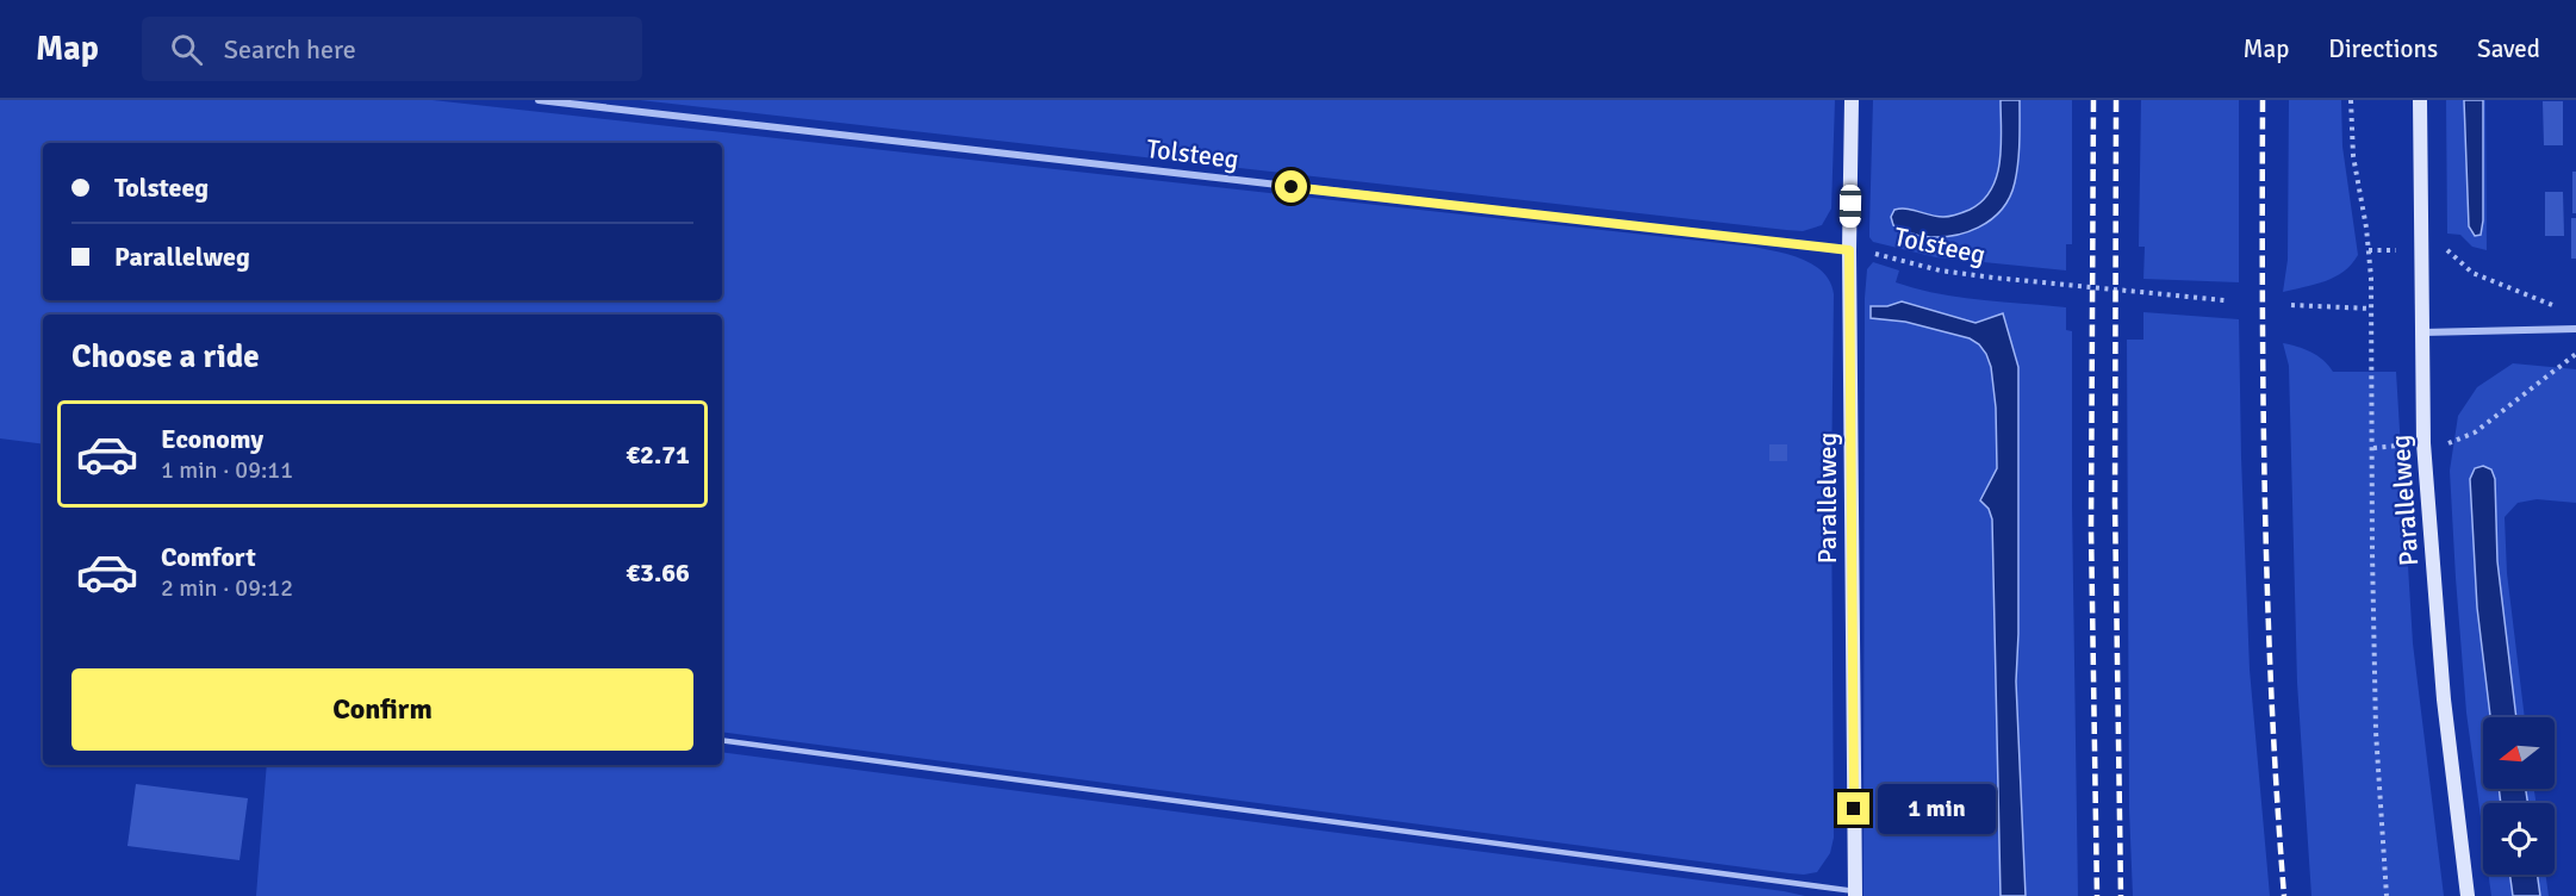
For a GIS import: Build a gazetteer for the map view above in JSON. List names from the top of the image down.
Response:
{
  "streets": {
    "main road": ["Parallelweg"],
    "street": ["Tolsteeg"]
  },
  "crossings": [
    ["Tolsteeg", "Parallelweg"]
  ],
  "north": "left",
  "page": {
    "header": "Map",
    "search": "Search here",
    "nav": ["Map", "Directions", "Saved"],
    "banner": ["Tolsteeg", "Parallelweg"],
    "heading": "Choose a ride",
    "list": [
      {
        "name": "Economy",
        "note": "1 min · 09:11",
        "value": "€2.71"
      },
      {
        "name": "Comfort",
        "note": "2 min · 09:12",
        "value": "€3.66"
      }
    ],
    "buttons": "Confirm",
    "bubble": "1 min"
  }
}
